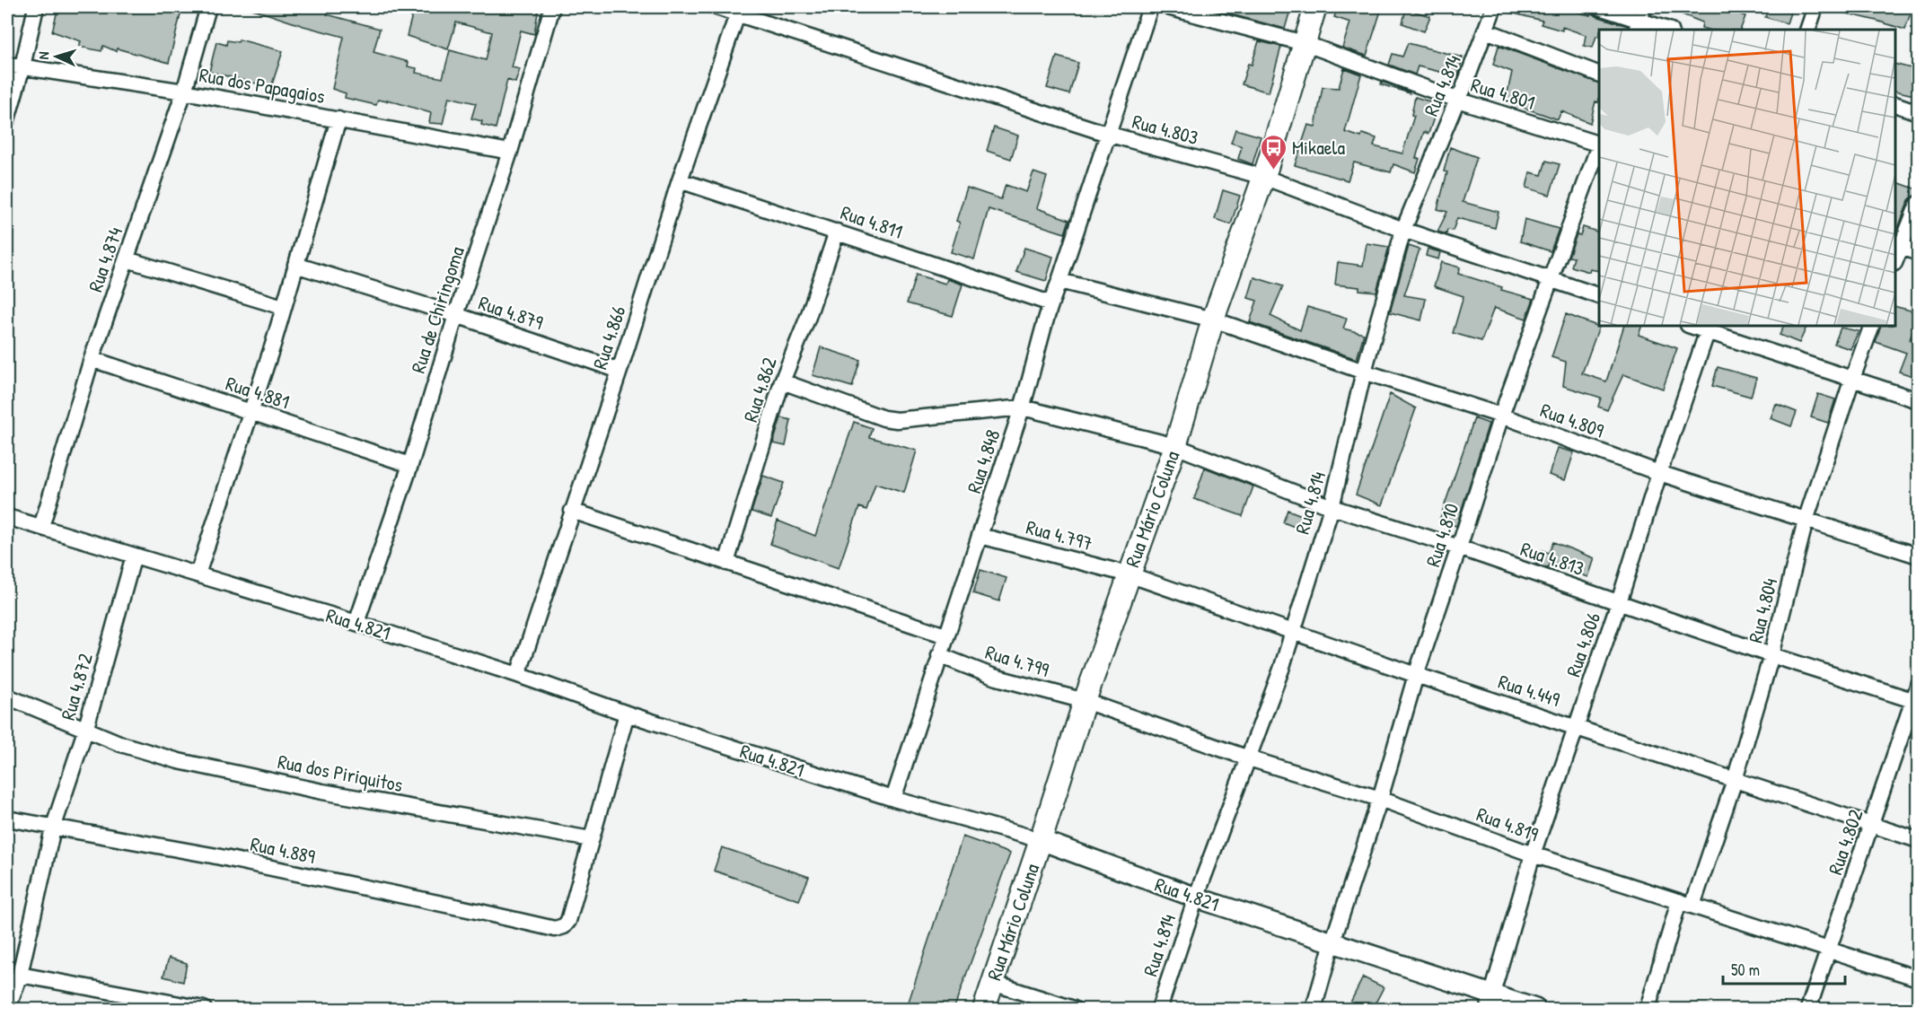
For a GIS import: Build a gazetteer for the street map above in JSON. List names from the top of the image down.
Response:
{
  "streets": {
    "main road": ["Rua Mário Coluna"],
    "street": [
      "Rua dos Papagaios",
      "Rua 4.814",
      "Rua 4.801",
      "Rua 4.803",
      "Rua 4.811",
      "Rua 4.874",
      "Rua de Chiringoma",
      "Rua 4.879",
      "Rua 4.866",
      "Rua 4.862",
      "Rua 4.881",
      "Rua 4.809",
      "Rua 4.848",
      "Rua 4.797",
      "Rua 4.810",
      "Rua 4.813",
      "Rua 4.804",
      "Rua 4.821",
      "Rua 4.806",
      "Rua 4.799",
      "Rua 4.872",
      "Rua 4.449",
      "Rua dos Piriquitos",
      "Rua 4.819",
      "Rua 4.802",
      "Rua 4.889"
    ]
  },
  "crossings": [
    ["Rua dos Papagaios", "Rua 4.874"],
    ["Rua dos Papagaios", "Rua de Chiringoma"],
    ["Rua 4.814", "Rua 4.801"],
    ["Rua 4.814", "Rua 4.803"],
    ["Rua 4.814", "Rua 4.809"],
    ["Rua 4.814", "Rua 4.813"],
    ["Rua 4.814", "Rua 4.821"],
    ["Rua 4.814", "Rua 4.449"],
    ["Rua 4.814", "Rua 4.819"],
    ["Rua 4.801", "Rua Mário Coluna"],
    ["Rua 4.803", "Rua 4.866"],
    ["Rua 4.803", "Rua 4.848"],
    ["Rua 4.803", "Rua Mário Coluna"],
    ["Rua 4.803", "Rua 4.810"],
    ["Rua 4.811", "Rua 4.866"],
    ["Rua 4.811", "Rua 4.862"],
    ["Rua 4.811", "Rua 4.848"],
    ["Rua 4.874", "Rua 4.881"],
    ["Rua 4.874", "Rua 4.821"],
    ["Rua de Chiringoma", "Rua 4.879"],
    ["Rua de Chiringoma", "Rua 4.881"],
    ["Rua de Chiringoma", "Rua 4.821"],
    ["Rua 4.879", "Rua 4.866"],
    ["Rua 4.866", "Rua 4.821"],
    ["Rua 4.862", "Rua 4.813"],
    ["Rua 4.809", "Rua 4.848"],
    ["Rua 4.809", "Rua Mário Coluna"],
    ["Rua 4.809", "Rua 4.810"],
    ["Rua 4.809", "Rua 4.804"],
    ["Rua 4.809", "Rua 4.806"],
    ["Rua 4.848", "Rua 4.797"],
    ["Rua 4.848", "Rua 4.813"],
    ["Rua 4.848", "Rua 4.821"],
    ["Rua 4.848", "Rua 4.799"],
    ["Rua Mário Coluna", "Rua 4.797"],
    ["Rua Mário Coluna", "Rua 4.813"],
    ["Rua Mário Coluna", "Rua 4.821"],
    ["Rua Mário Coluna", "Rua 4.799"],
    ["Rua Mário Coluna", "Rua 4.449"],
    ["Rua Mário Coluna", "Rua 4.819"],
    ["Rua 4.797", "Rua 4.449"],
    ["Rua 4.810", "Rua 4.813"],
    ["Rua 4.810", "Rua 4.821"],
    ["Rua 4.810", "Rua 4.449"],
    ["Rua 4.810", "Rua 4.819"],
    ["Rua 4.813", "Rua 4.804"],
    ["Rua 4.813", "Rua 4.806"],
    ["Rua 4.813", "Rua 4.802"],
    ["Rua 4.804", "Rua 4.449"],
    ["Rua 4.804", "Rua 4.819"],
    ["Rua 4.821", "Rua 4.806"],
    ["Rua 4.821", "Rua 4.872"],
    ["Rua 4.806", "Rua 4.449"],
    ["Rua 4.806", "Rua 4.819"],
    ["Rua 4.799", "Rua 4.819"],
    ["Rua 4.872", "Rua dos Piriquitos"],
    ["Rua 4.872", "Rua 4.889"],
    ["Rua 4.449", "Rua 4.802"],
    ["Rua dos Piriquitos", "Rua 4.889"],
    ["Rua 4.819", "Rua 4.802"]
  ],
  "places": {
    "bus stop": ["Mikaela"]
  },
  "scale_bar": "50 m",
  "north": "left"
}
